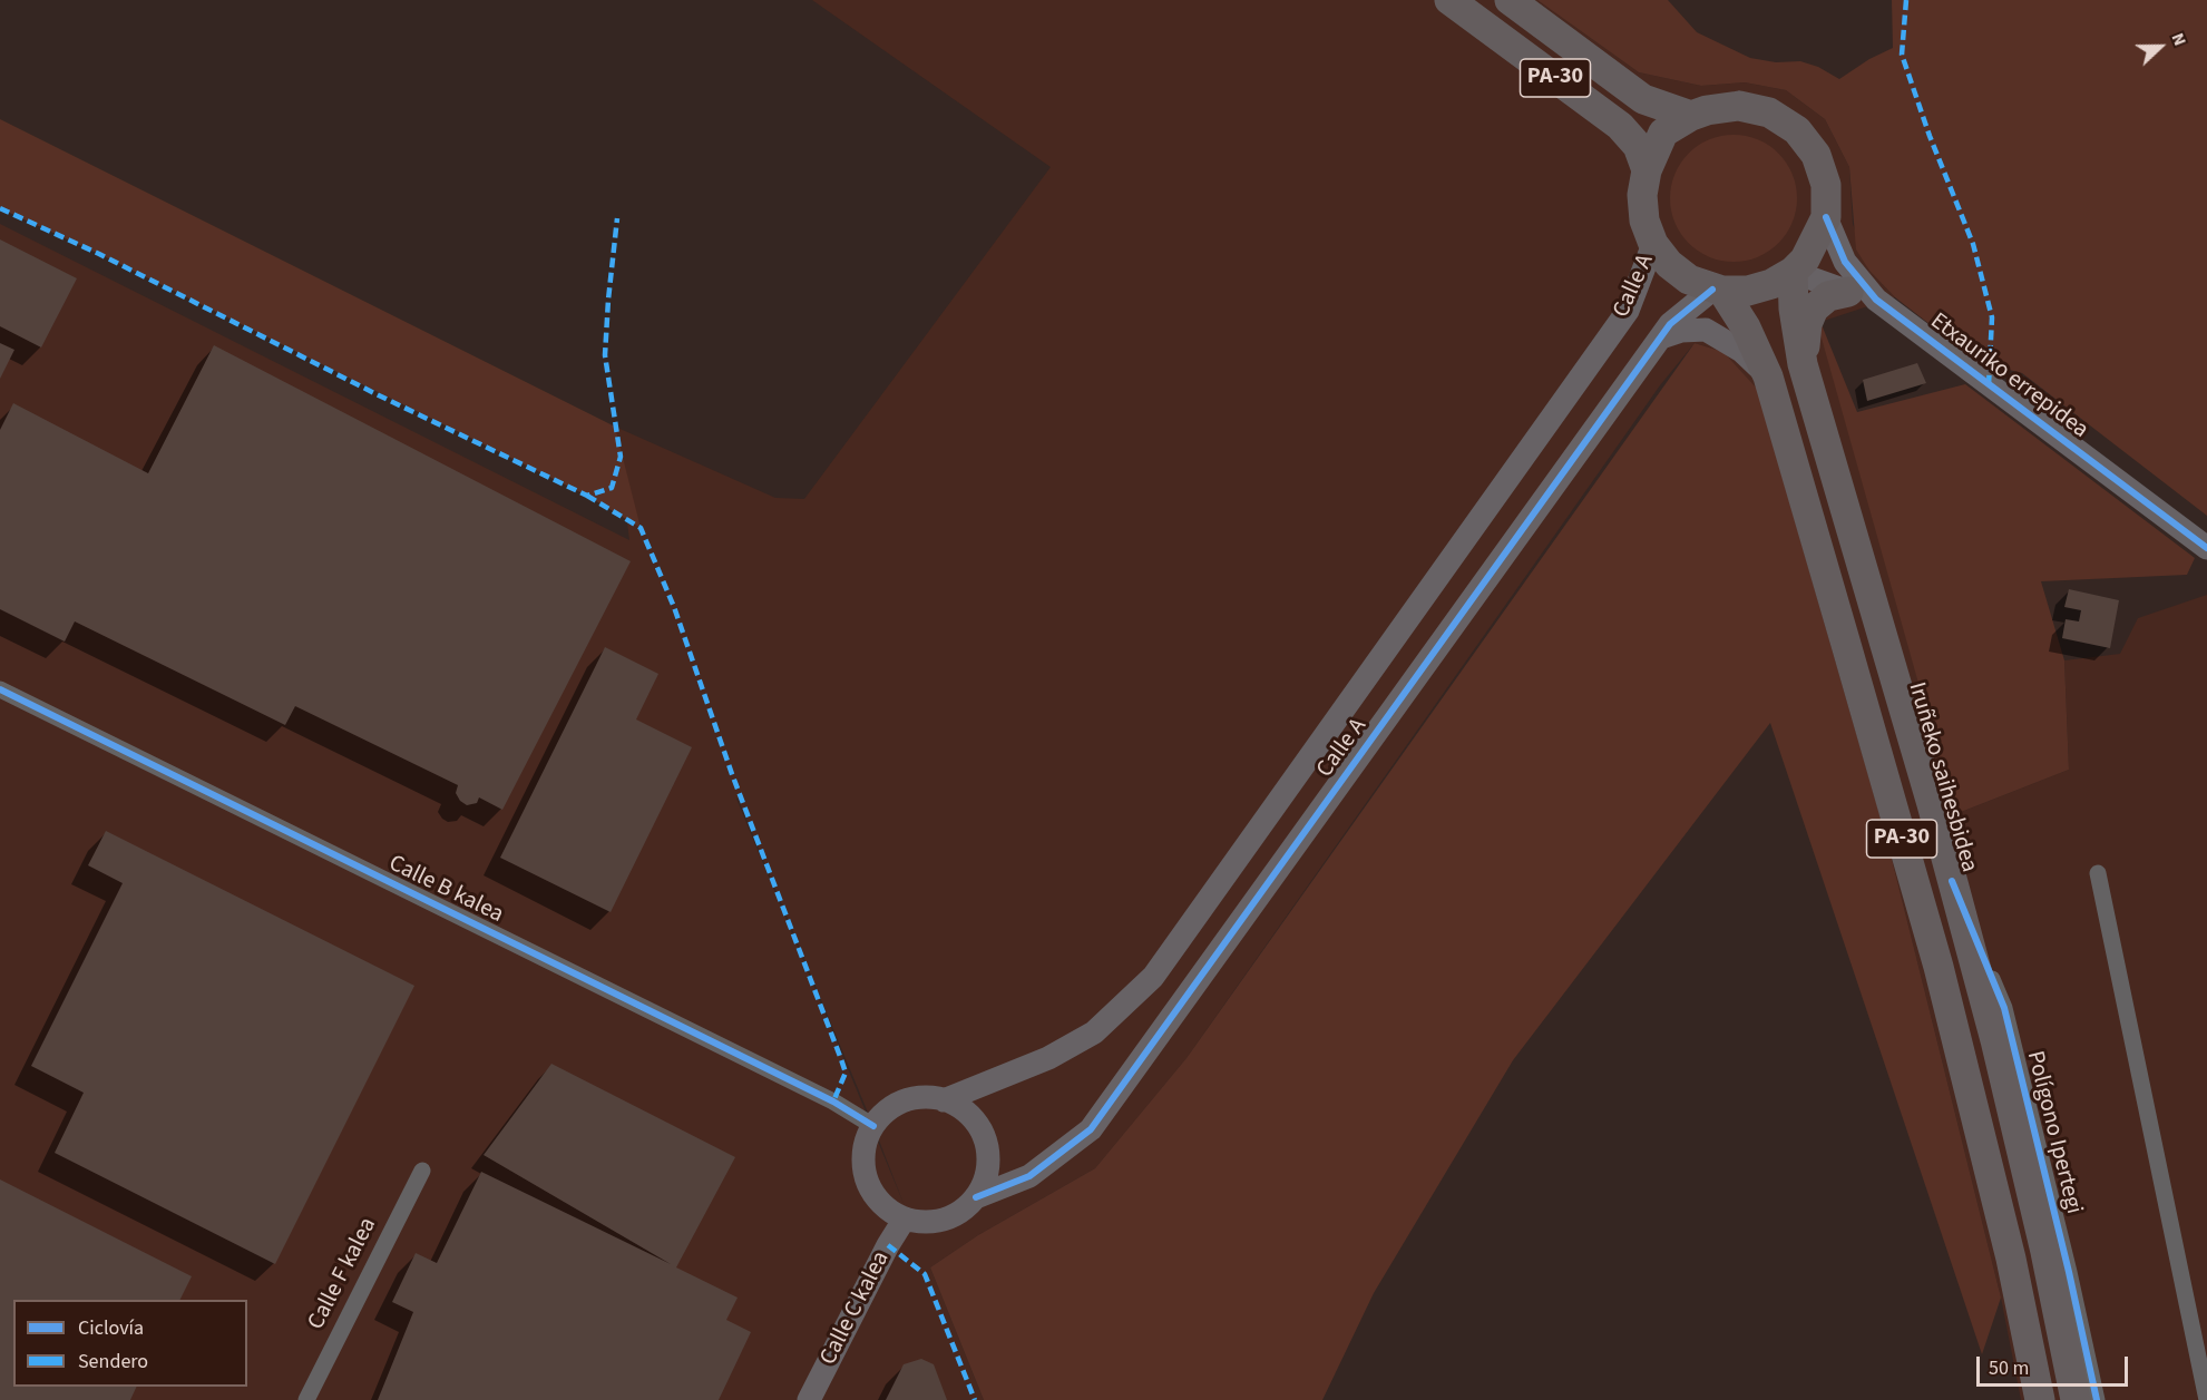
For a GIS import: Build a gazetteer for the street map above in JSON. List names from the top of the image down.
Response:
{
  "streets": {
    "highway": ["PA-30", "Iruñeko saihesbidea"],
    "street": [
      "Calle A",
      "Etxauriko errepidea",
      "Calle B kalea",
      "Polígono Ipertegi",
      "Calle F kalea",
      "Calle C kalea"
    ]
  },
  "crossings": [
    ["PA-30", "Calle A"],
    ["PA-30", "Etxauriko errepidea"],
    ["PA-30", "Iruñeko saihesbidea"],
    ["Calle A", "Etxauriko errepidea"],
    ["Calle A", "Iruñeko saihesbidea"],
    ["Calle A", "Calle B kalea"],
    ["Calle A", "Calle C kalea"],
    ["Etxauriko errepidea", "Iruñeko saihesbidea"],
    ["Iruñeko saihesbidea", "Polígono Ipertegi"],
    ["Calle B kalea", "Calle C kalea"]
  ],
  "legend": ["Ciclovía", "Sendero"],
  "scale_bar": "50 m",
  "north": "right"
}
